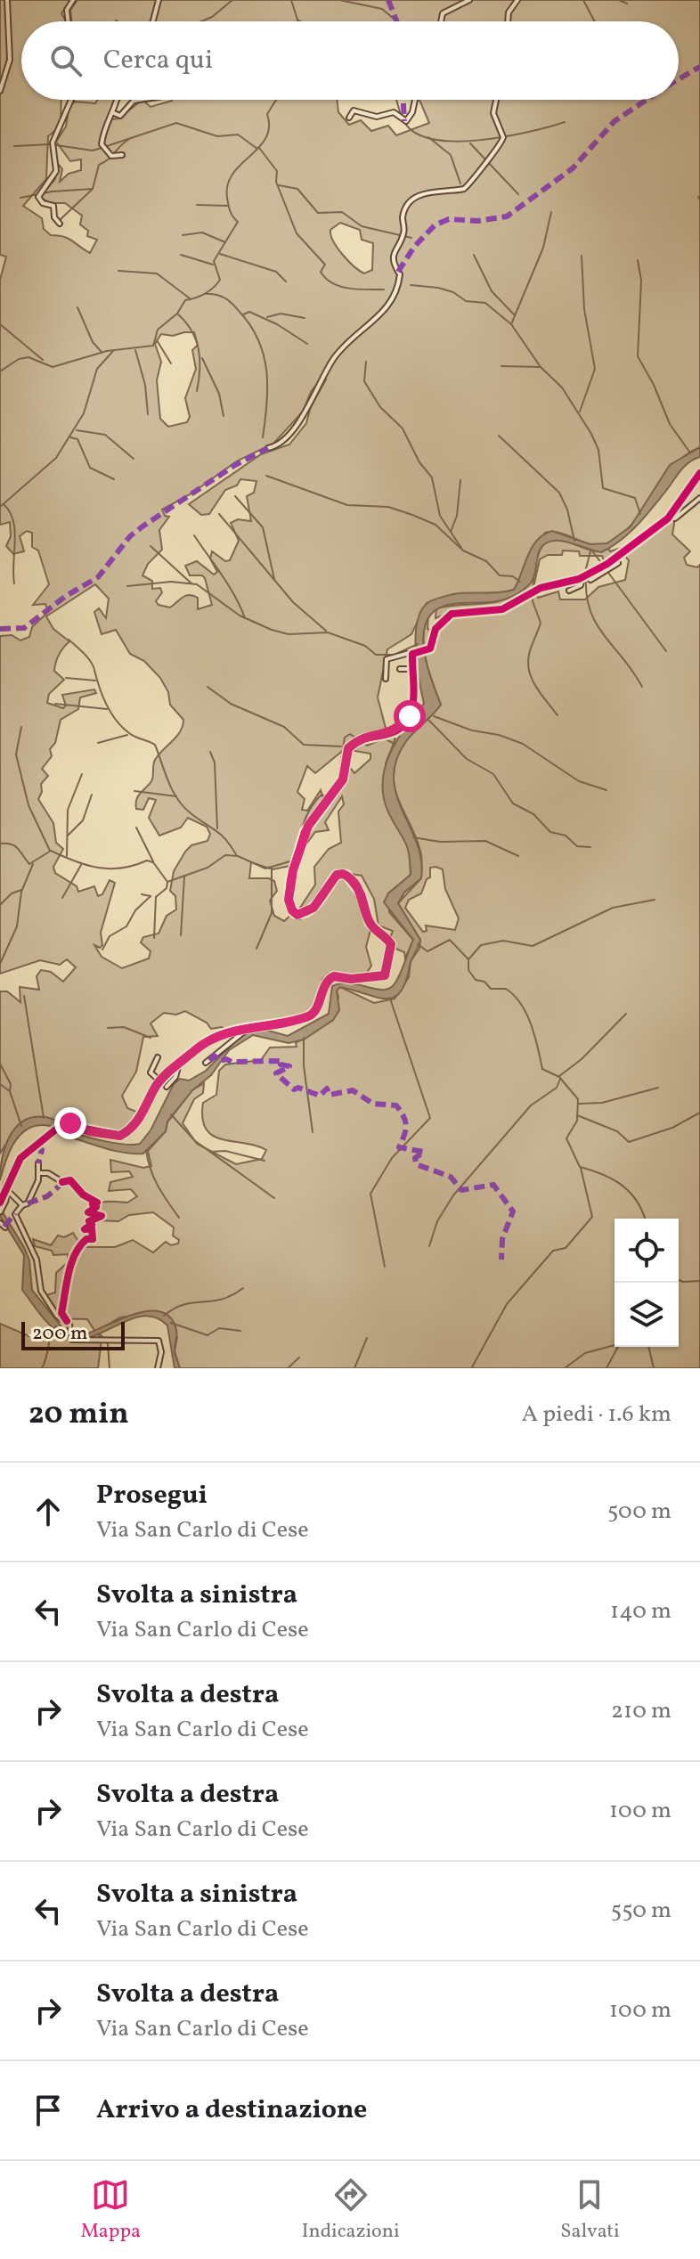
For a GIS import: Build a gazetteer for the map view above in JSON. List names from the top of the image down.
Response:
{
  "scale_bar": "200 m",
  "page": {
    "search": "Cerca qui",
    "scale": "200 m",
    "heading": ["20 min", "A piedi · 1.6 km"],
    "list": [
      ["Prosegui", "Via San Carlo di Cese", "500 m"],
      ["Svolta a sinistra", "Via San Carlo di Cese", "140 m"],
      ["Svolta a destra", "Via San Carlo di Cese", "210 m"],
      ["Svolta a destra", "Via San Carlo di Cese", "100 m"],
      ["Svolta a sinistra", "Via San Carlo di Cese", "550 m"],
      ["Svolta a destra", "Via San Carlo di Cese", "100 m"],
      "Arrivo a destinazione"
    ],
    "nav": ["Mappa", "Indicazioni", "Salvati"]
  }
}
